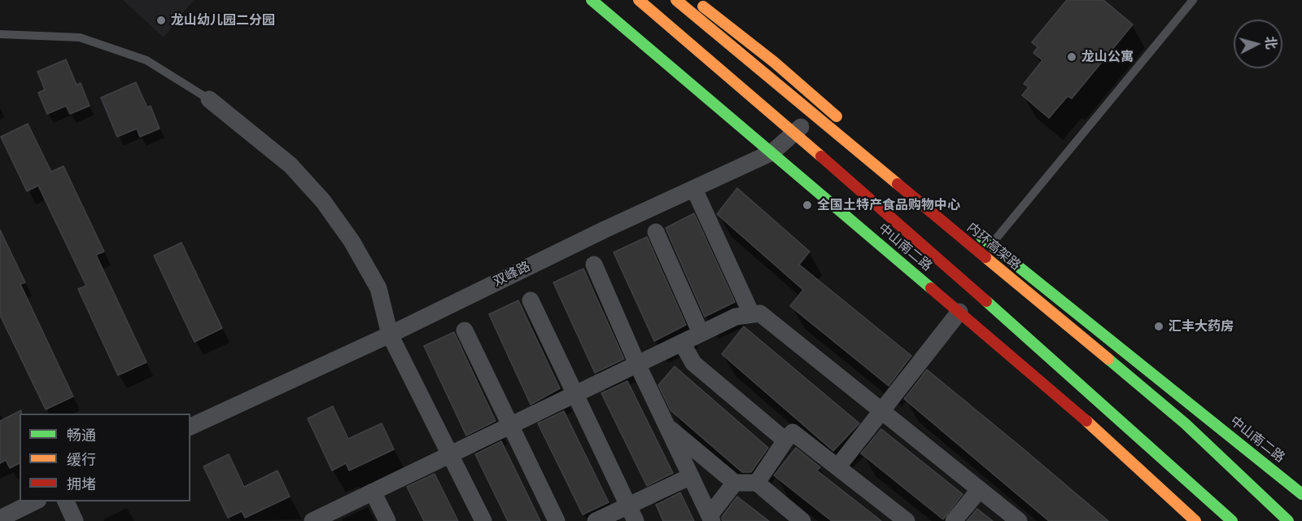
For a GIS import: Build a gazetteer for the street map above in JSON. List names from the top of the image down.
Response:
{
  "streets": {
    "main road": ["内环高架路", "中山南二路"],
    "street": ["双峰路"]
  },
  "crossings": [
    ["中山南二路", "双峰路"]
  ],
  "places": [
    "龙山幼儿园二分园",
    "龙山公寓",
    "全国土特产食品购物中心",
    "汇丰大药房"
  ],
  "legend": ["畅通", "缓行", "拥堵"],
  "north": "right"
}
